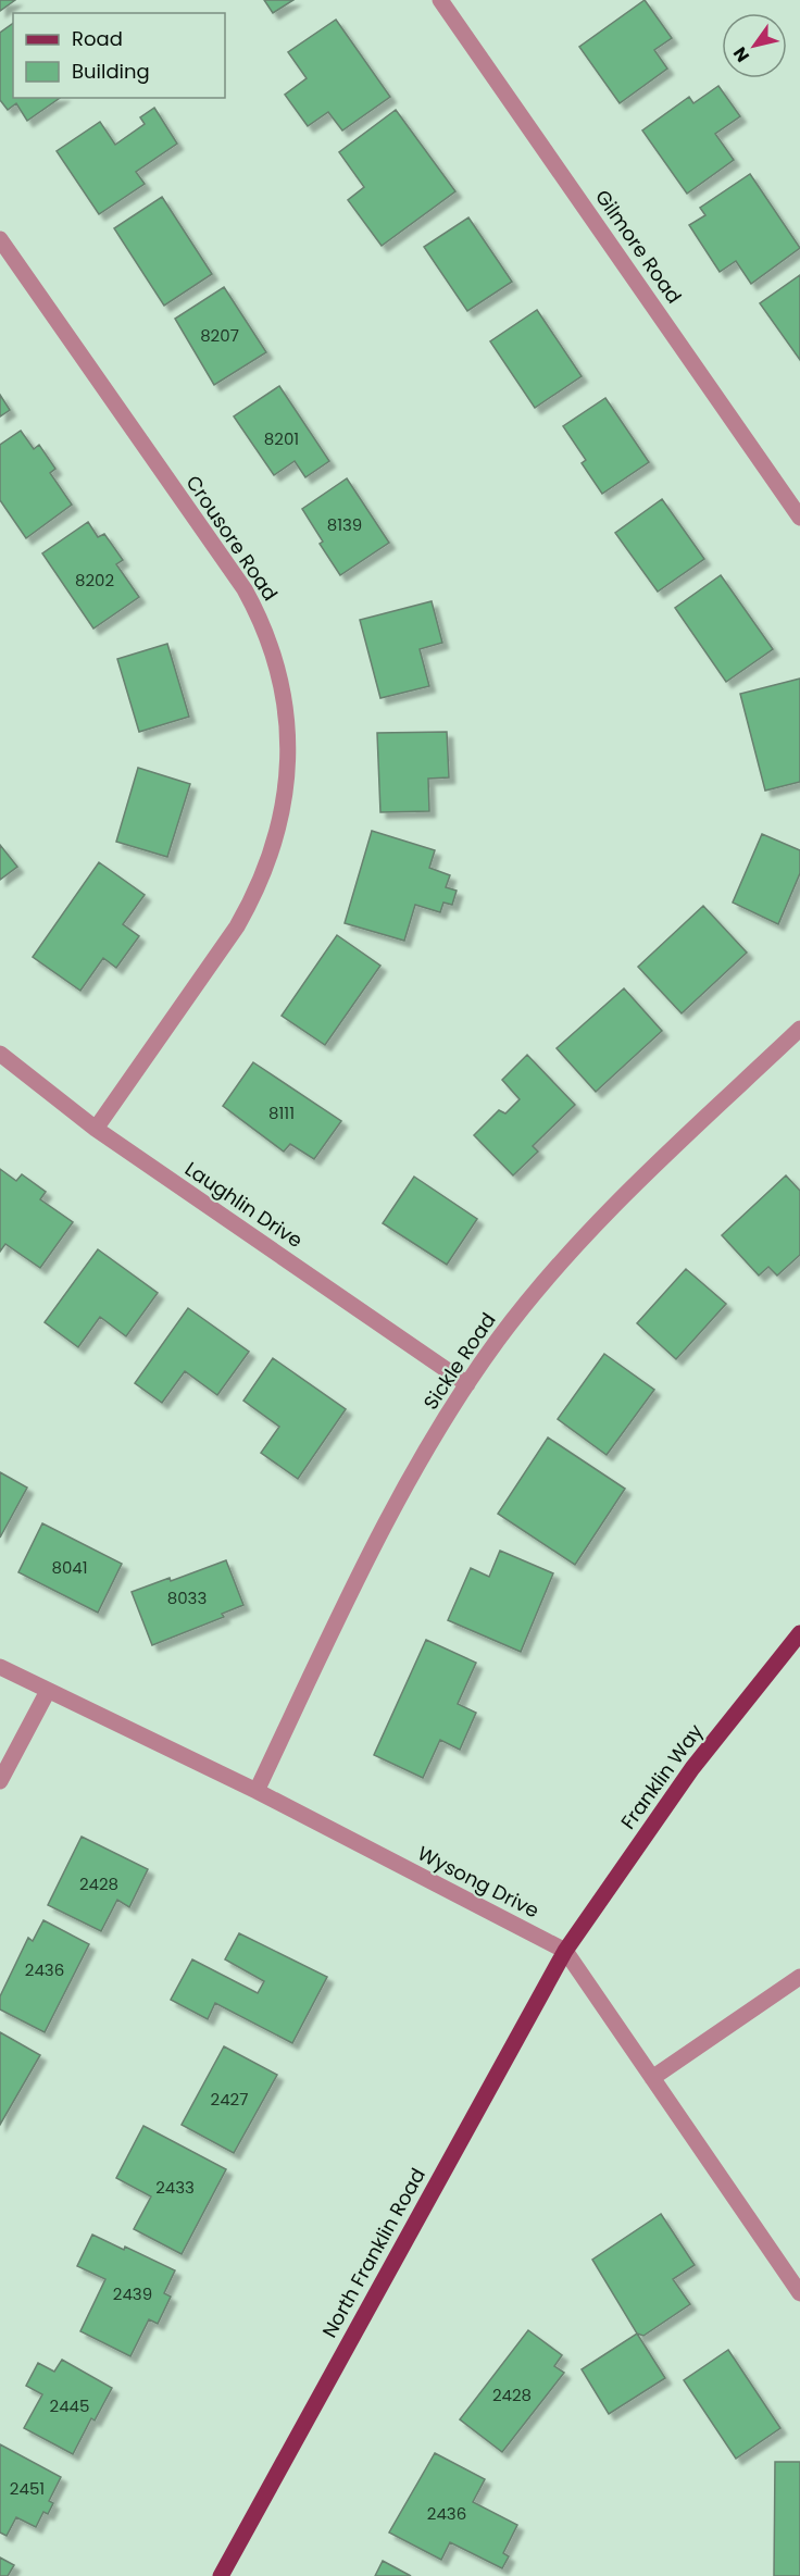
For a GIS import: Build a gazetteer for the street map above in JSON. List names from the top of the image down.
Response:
{
  "streets": {
    "main road": ["Franklin Way", "North Franklin Road"],
    "street": [
      "Gilmore Road",
      "Crousore Road",
      "Laughlin Drive",
      "Sickle Road",
      "Wysong Drive"
    ]
  },
  "crossings": [
    ["Crousore Road", "Laughlin Drive"],
    ["Laughlin Drive", "Sickle Road"],
    ["Sickle Road", "Wysong Drive"],
    ["Franklin Way", "Wysong Drive"],
    ["Franklin Way", "North Franklin Road"],
    ["Wysong Drive", "North Franklin Road"]
  ],
  "house_numbers": [
    "8207",
    "8201",
    "8139",
    "8202",
    "8111",
    "8041",
    "8033",
    "2428",
    "2436",
    "2427",
    "2433",
    "2439",
    "2428",
    "2445",
    "2451",
    "2436"
  ],
  "legend": ["Road", "Building"],
  "north": "bottom left"
}
